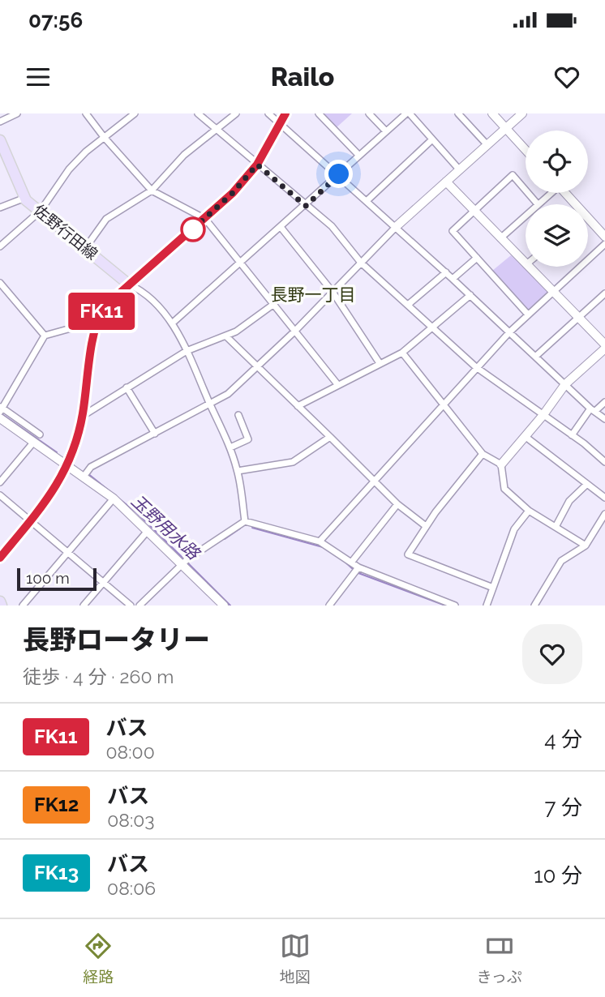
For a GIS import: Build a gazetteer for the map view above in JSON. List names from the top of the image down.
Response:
{
  "streets": {
    "main road": ["佐野行田線"]
  },
  "districts": ["長野一丁目"],
  "water": ["玉野用水路"],
  "lines": ["bus line FK11"],
  "scale_bar": "100 m",
  "page": {
    "status": "07:56",
    "header": "Railo",
    "on_map": "FK11",
    "scale": "100 m",
    "heading": ["長野ロータリー", "徒歩 · 4 分 · 260 m"],
    "list": [
      {
        "mark": "FK11",
        "name": "バス",
        "note": "08:00",
        "value": "4 分"
      },
      {
        "mark": "FK12",
        "name": "バス",
        "note": "08:03",
        "value": "7 分"
      },
      {
        "mark": "FK13",
        "name": "バス",
        "note": "08:06",
        "value": "10 分"
      }
    ],
    "tabs": ["経路", "地図", "きっぷ"]
  }
}
